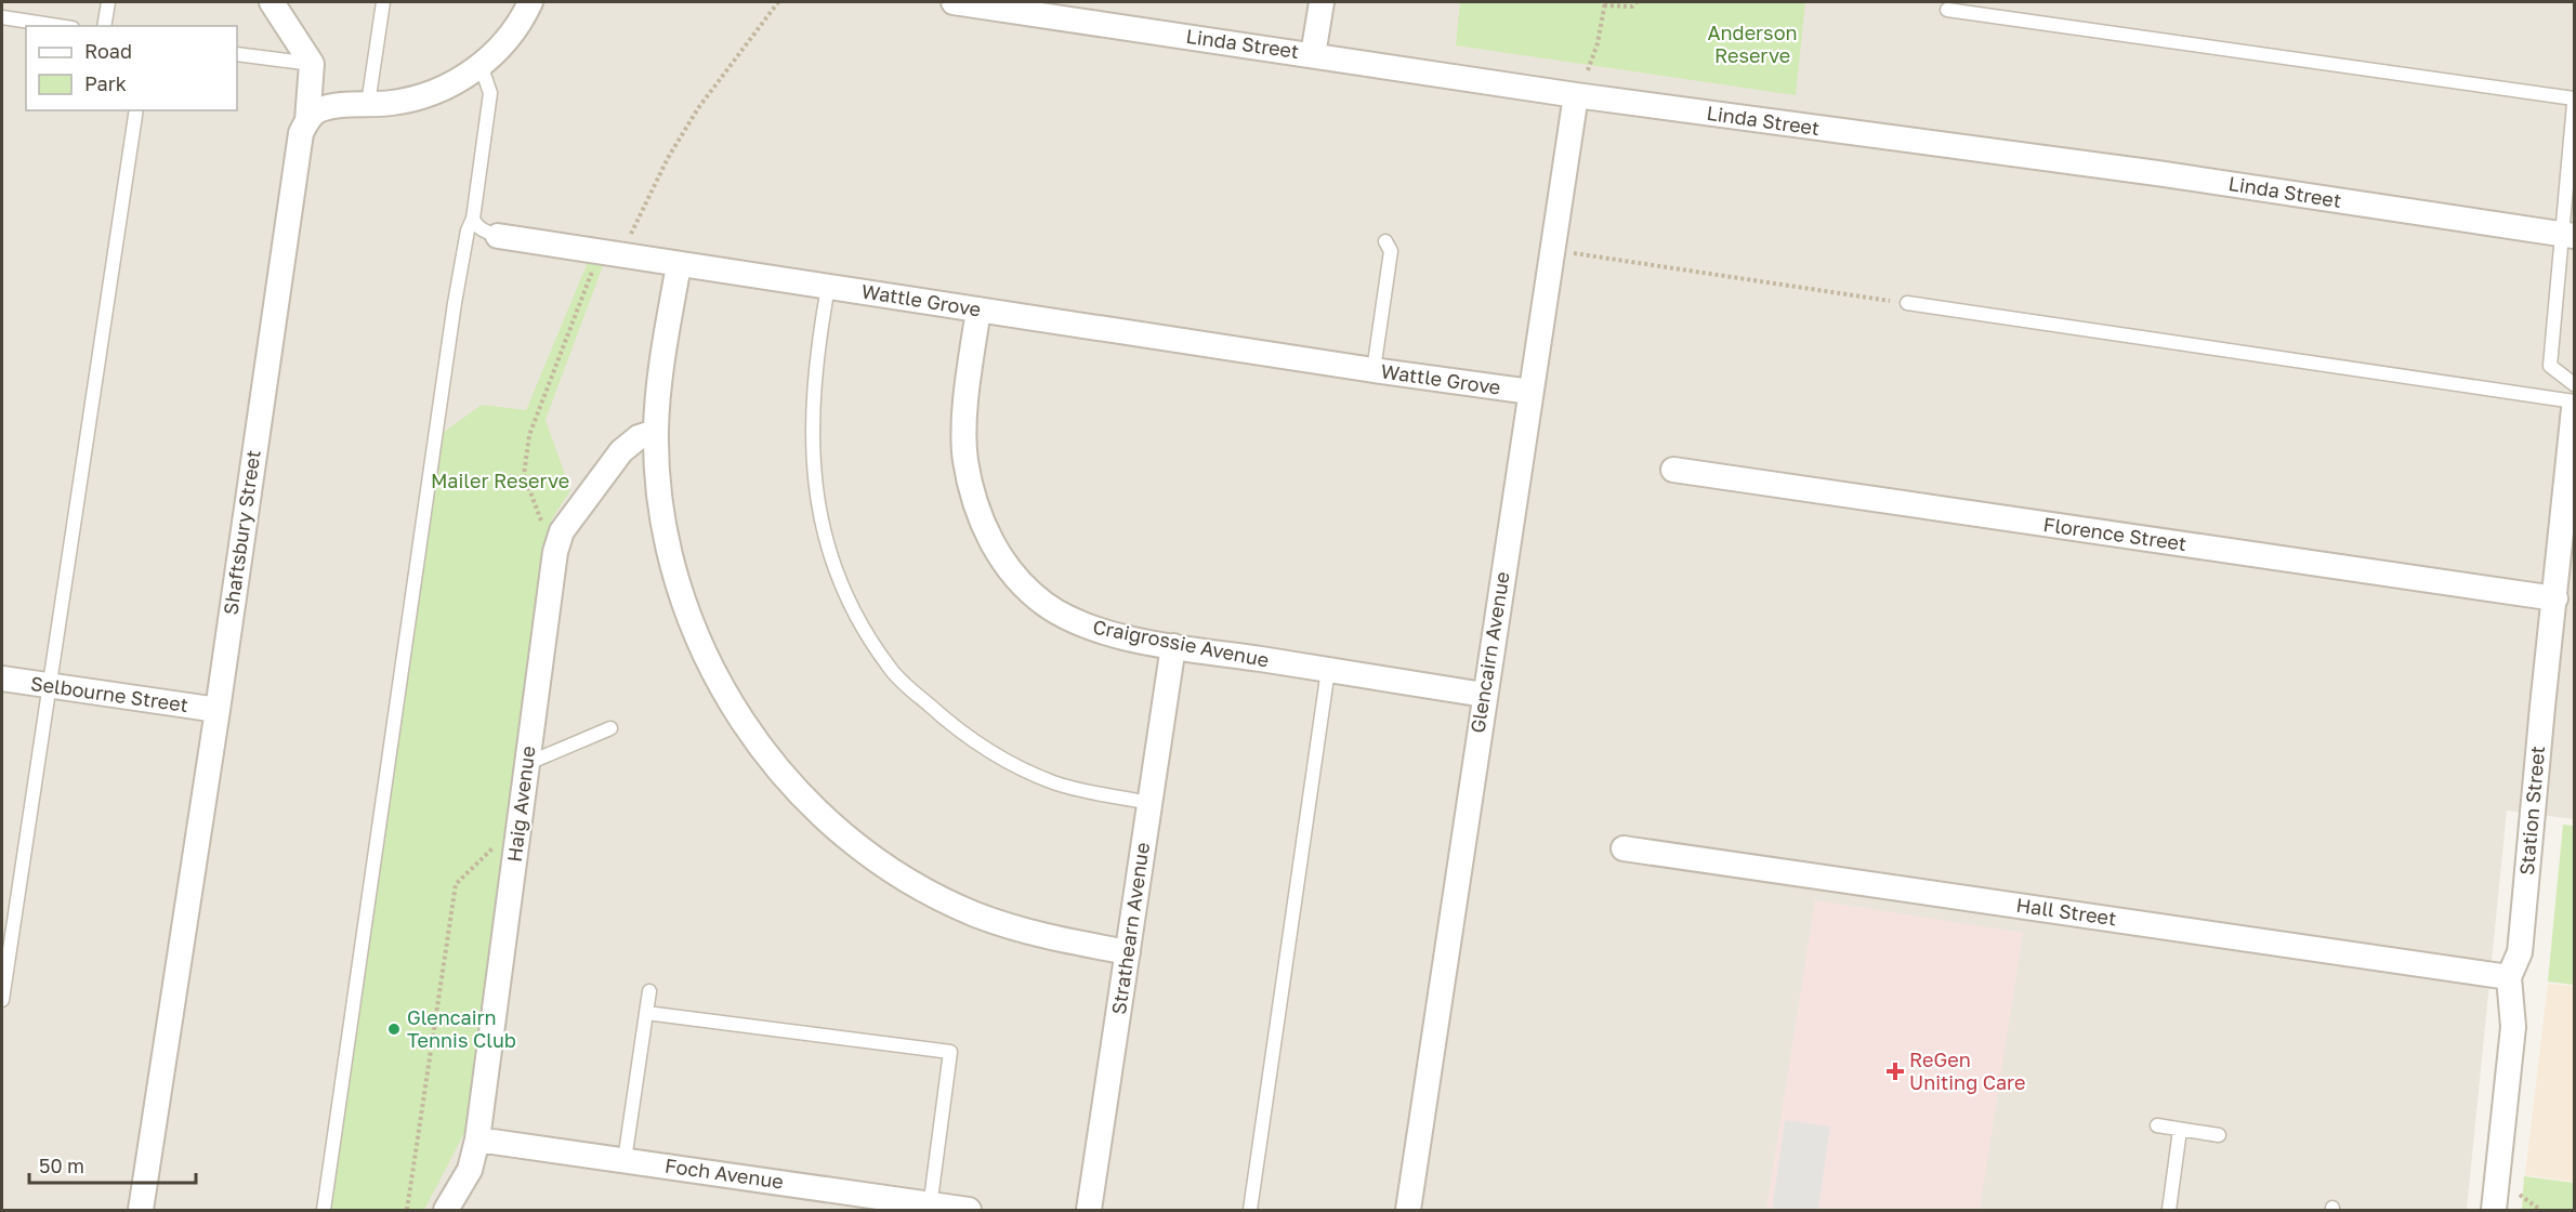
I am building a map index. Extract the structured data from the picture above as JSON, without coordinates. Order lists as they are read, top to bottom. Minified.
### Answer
{"streets":{"street":["Linda Street","Wattle Grove","Shaftsbury Street","Florence Street","Craigrossie Avenue","Glencairn Avenue","Selbourne Street","Haig Avenue","Station Street","Hall Street","Strathearn Avenue","Foch Avenue"]},"crossings":[["Linda Street","Glencairn Avenue"],["Wattle Grove","Craigrossie Avenue"],["Wattle Grove","Glencairn Avenue"],["Shaftsbury Street","Selbourne Street"],["Florence Street","Station Street"],["Craigrossie Avenue","Glencairn Avenue"],["Craigrossie Avenue","Strathearn Avenue"],["Haig Avenue","Foch Avenue"],["Station Street","Hall Street"]],"parks":["Anderson Reserve","Mailer Reserve"],"places":{"other":["Glencairn Tennis Club"],"health":["ReGen Uniting Care"]},"legend":["Road","Park"],"scale_bar":"50 m"}
